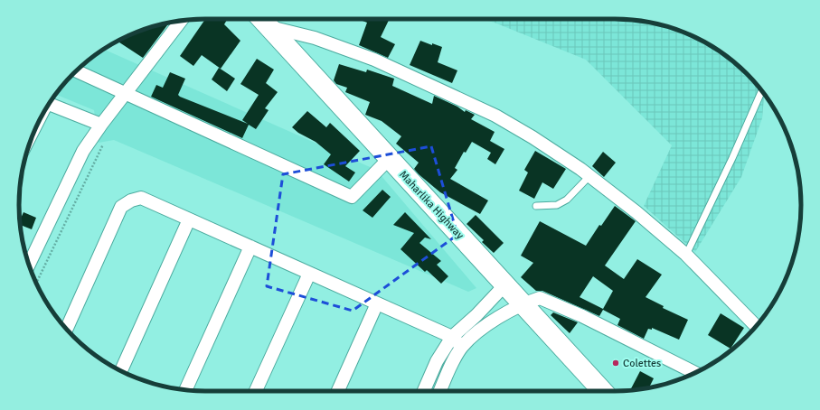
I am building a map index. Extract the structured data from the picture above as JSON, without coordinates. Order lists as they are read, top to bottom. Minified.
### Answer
{"streets":{"highway":["Maharlika Highway"]},"places":["Colettes"]}
